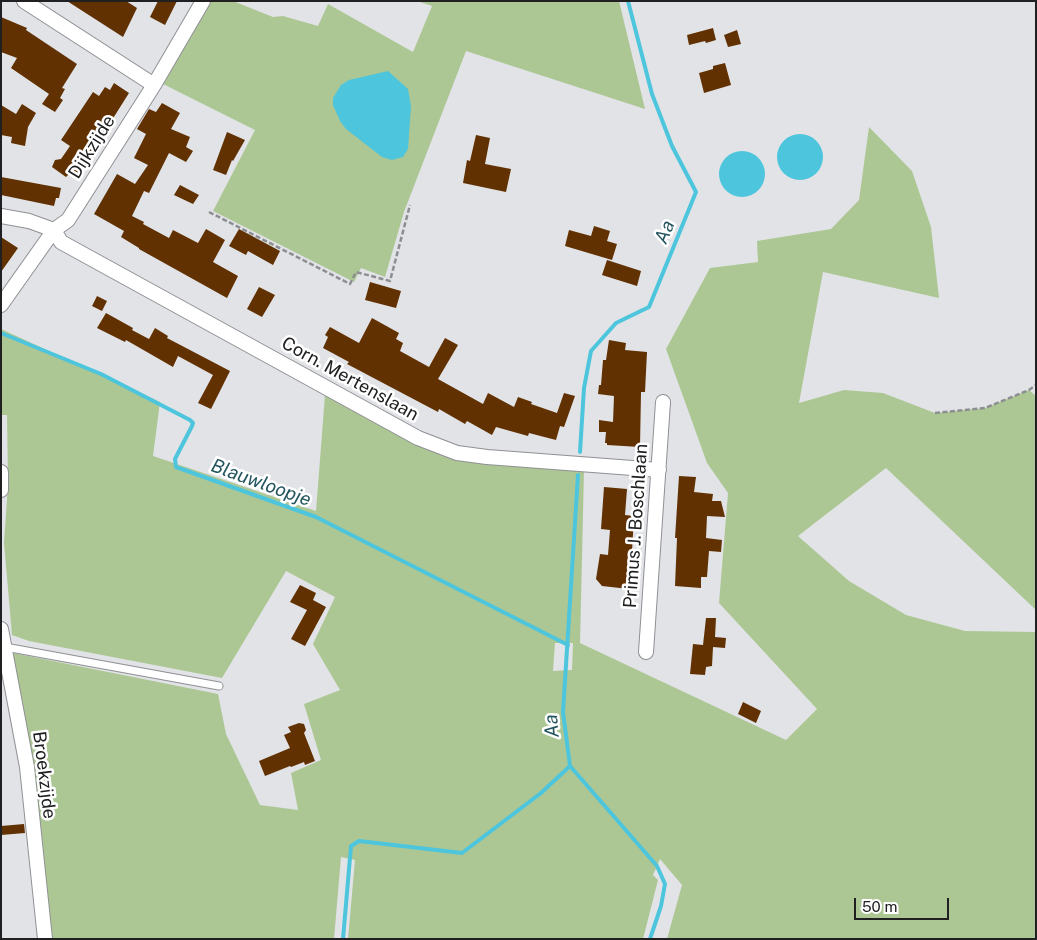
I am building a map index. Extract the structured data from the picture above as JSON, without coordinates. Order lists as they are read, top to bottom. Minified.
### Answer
{"streets":{"street":["Dijkzijde","Corn. Mertenslaan","Primus J. Boschlaan","Broekzijde"]},"crossings":[["Dijkzijde","Corn. Mertenslaan"],["Corn. Mertenslaan","Primus J. Boschlaan"]],"water":["Aa","Blauwloopje"],"scale_bar":"50 m"}
